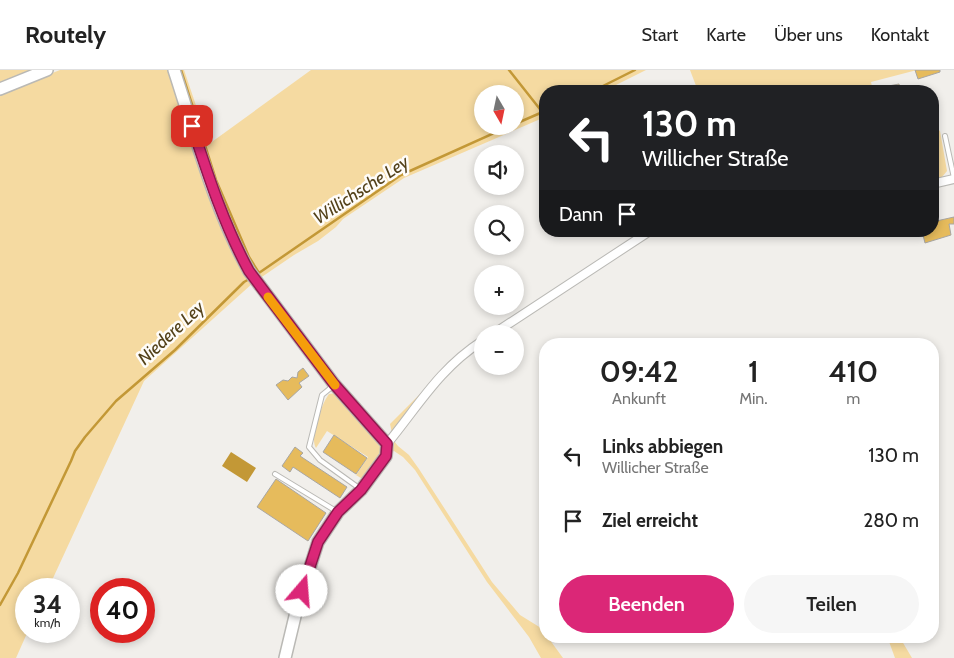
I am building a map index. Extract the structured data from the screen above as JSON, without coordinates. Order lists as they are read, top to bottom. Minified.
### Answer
{"water":["Willichsche Ley","Niedere Ley"],"north":"bottom","page":{"header":"Routely","nav":["Start","Karte","Über uns","Kontakt"],"map_buttons":["+","−"],"turn":["130 m","Willicher Straße"],"then":"Dann","eta":["09:42","Ankunft","1","Min.","410","m"],"list":[{"name":"Links abbiegen","note":"Willicher Straße","value":"130 m"},{"name":"Ziel erreicht","value":"280 m"}],"buttons":["Beenden","Teilen"],"speed":"34 km/h","limit":"40"}}
